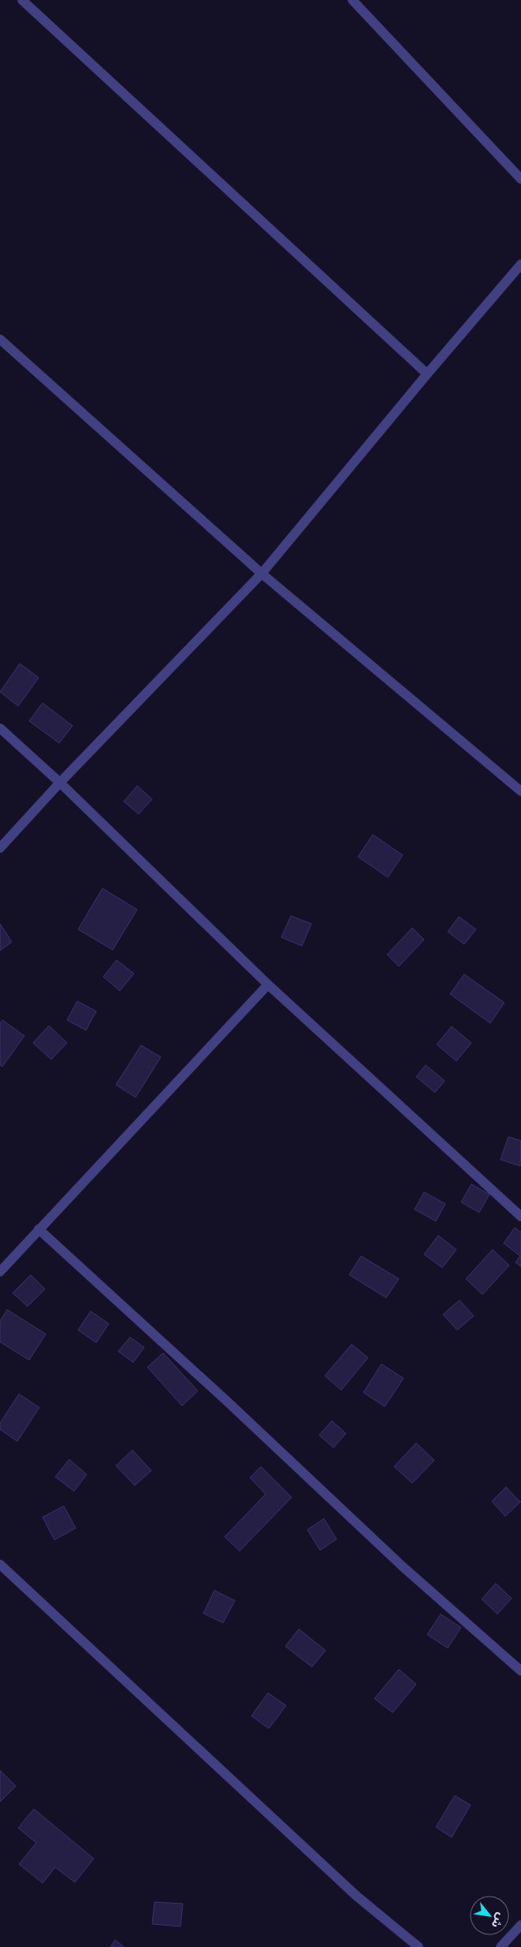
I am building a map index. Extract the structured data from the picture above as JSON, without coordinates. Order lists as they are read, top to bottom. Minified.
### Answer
{"north":"bottom right"}
